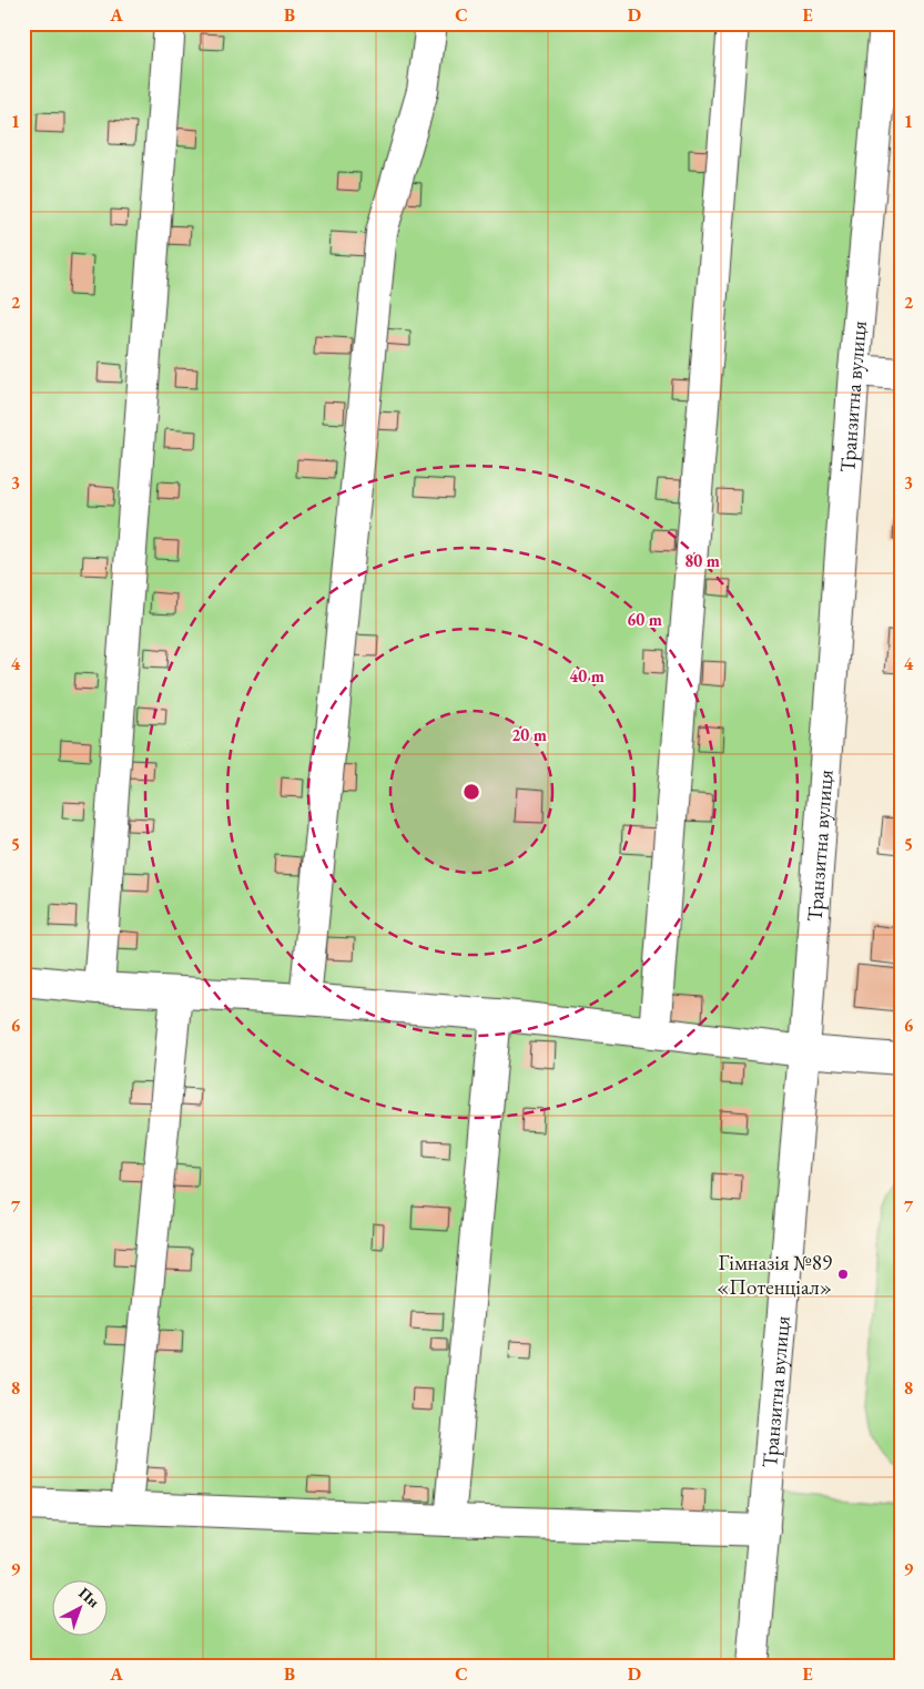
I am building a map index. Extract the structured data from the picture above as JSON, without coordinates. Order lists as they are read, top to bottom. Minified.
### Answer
{"streets":{"street":["Транзитна вулиця"]},"places":["Гімназія №89 «Потенціал»"],"north":"top right","grid":{"columns":["A","B","C","D","E"],"rows":["1","2","3","4","5","6","7","8","9"]},"rings":["80 m","60 m","40 m","20 m"]}
